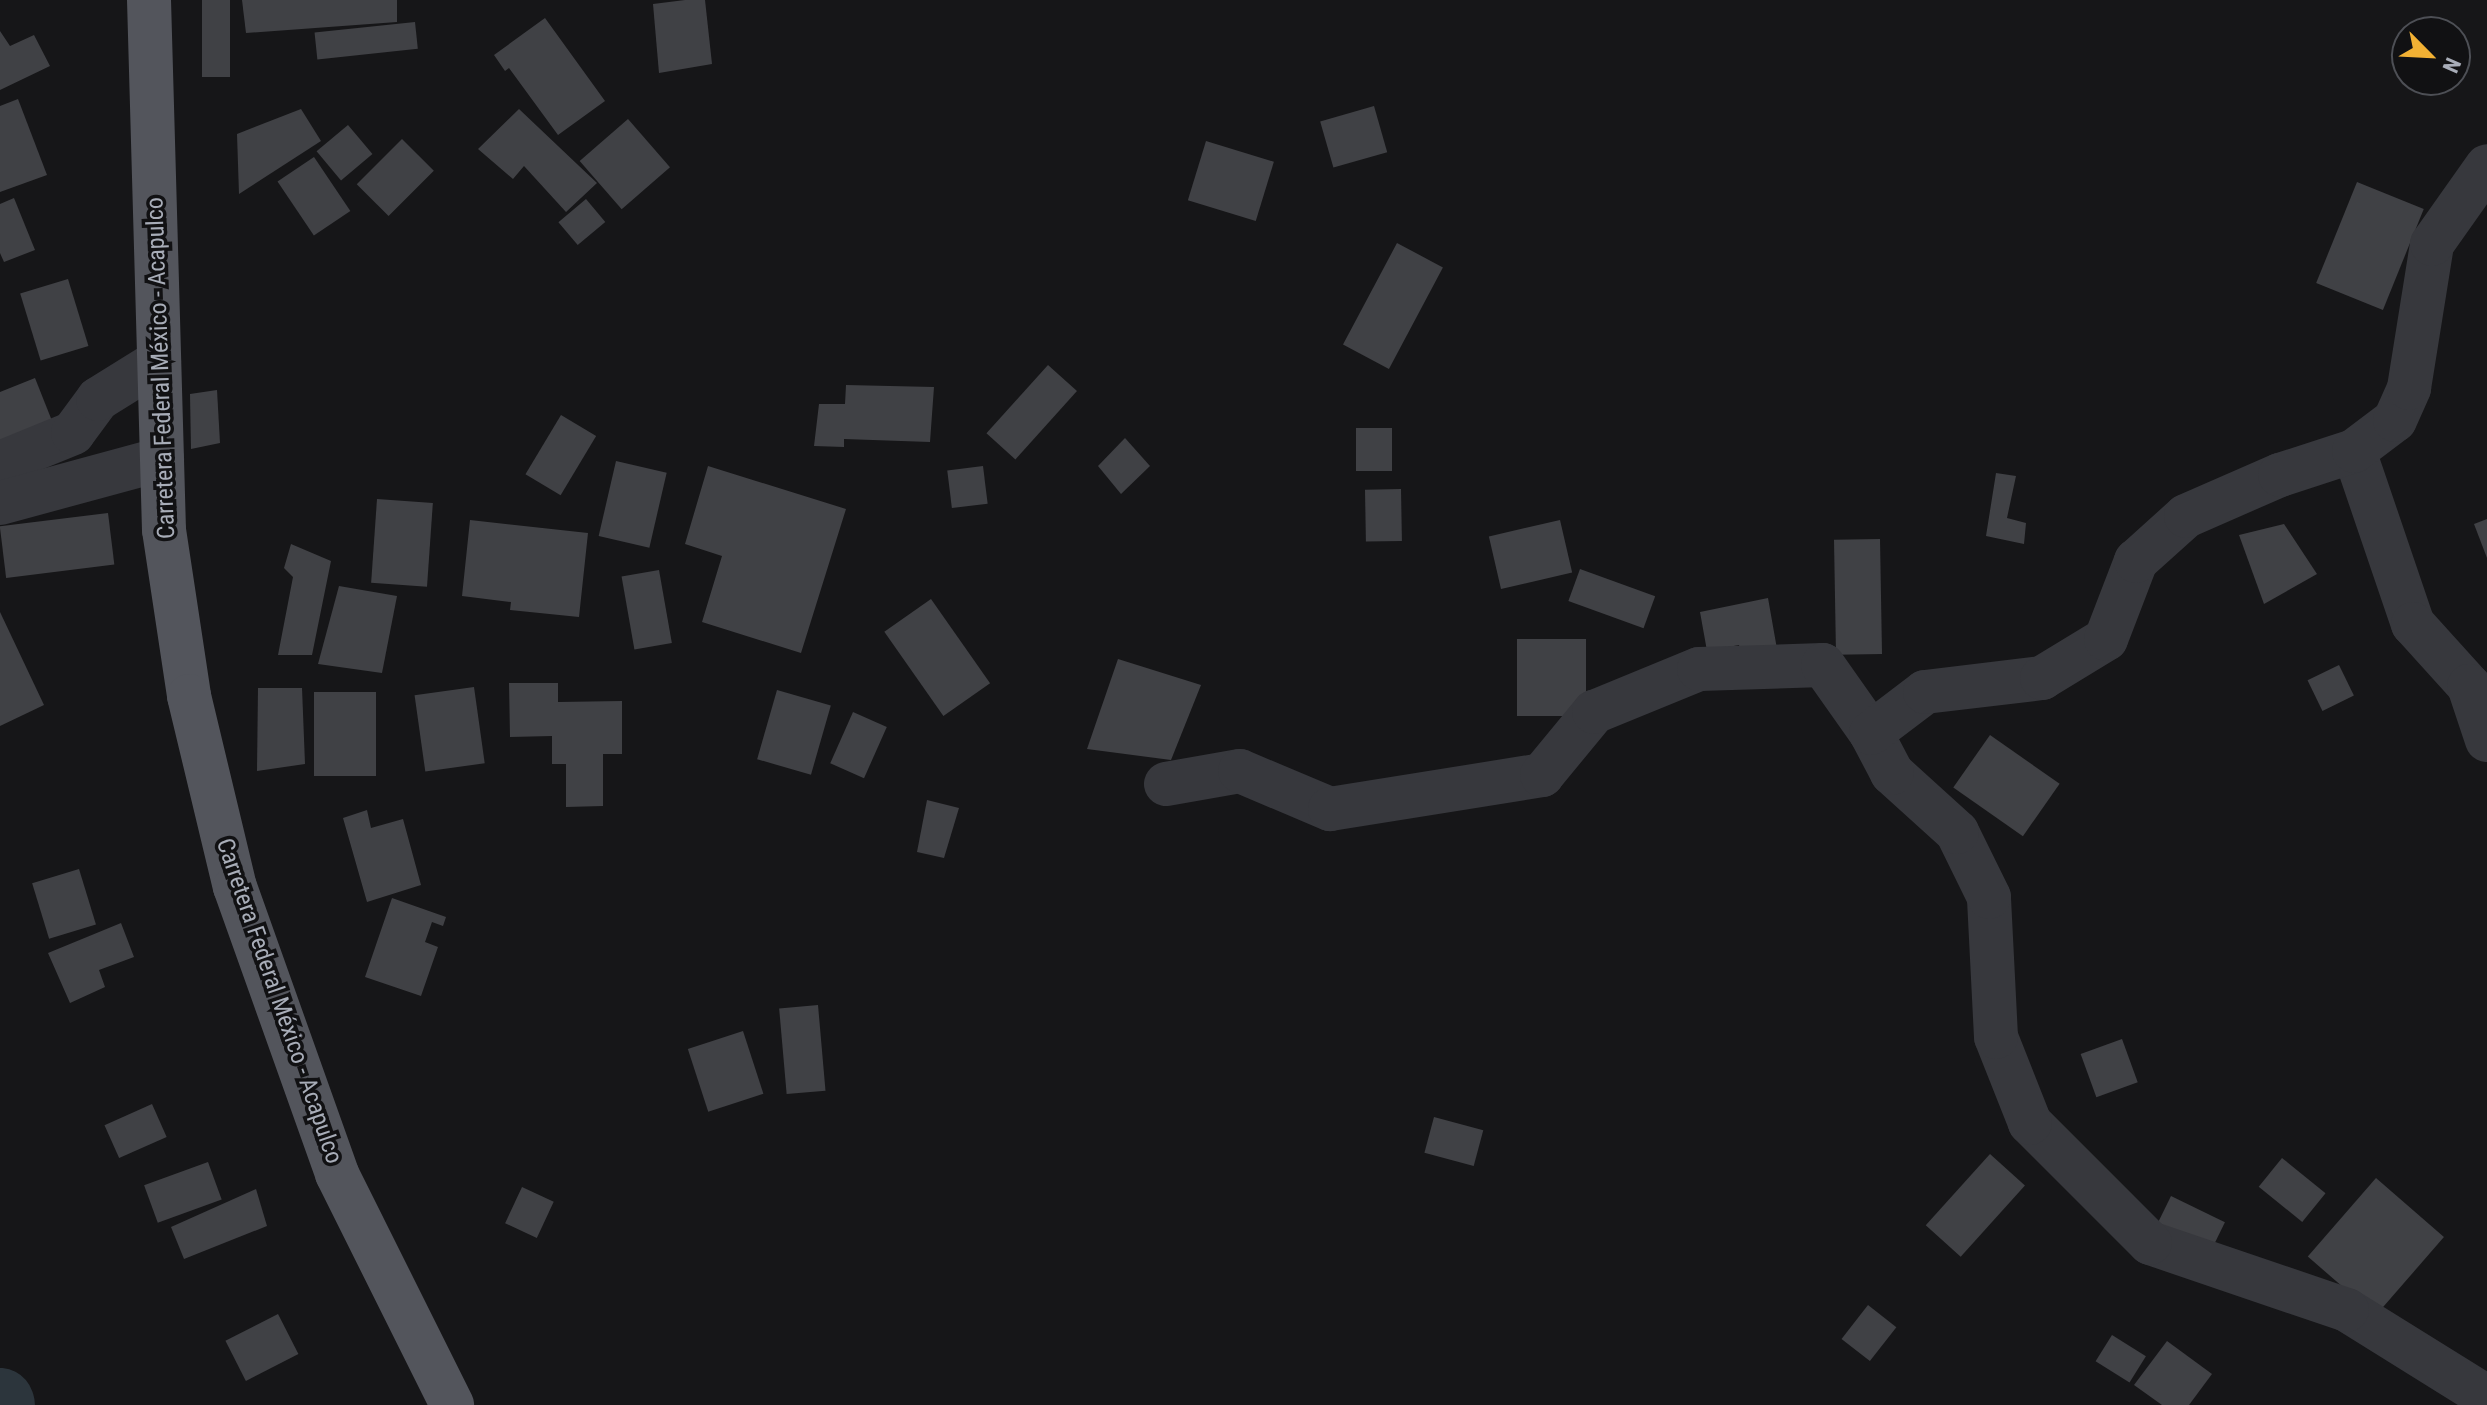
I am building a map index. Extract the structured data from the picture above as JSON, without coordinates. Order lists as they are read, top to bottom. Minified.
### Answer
{"streets":{"main road":["Carretera Federal México - Acapulco"]},"north":"bottom right"}
